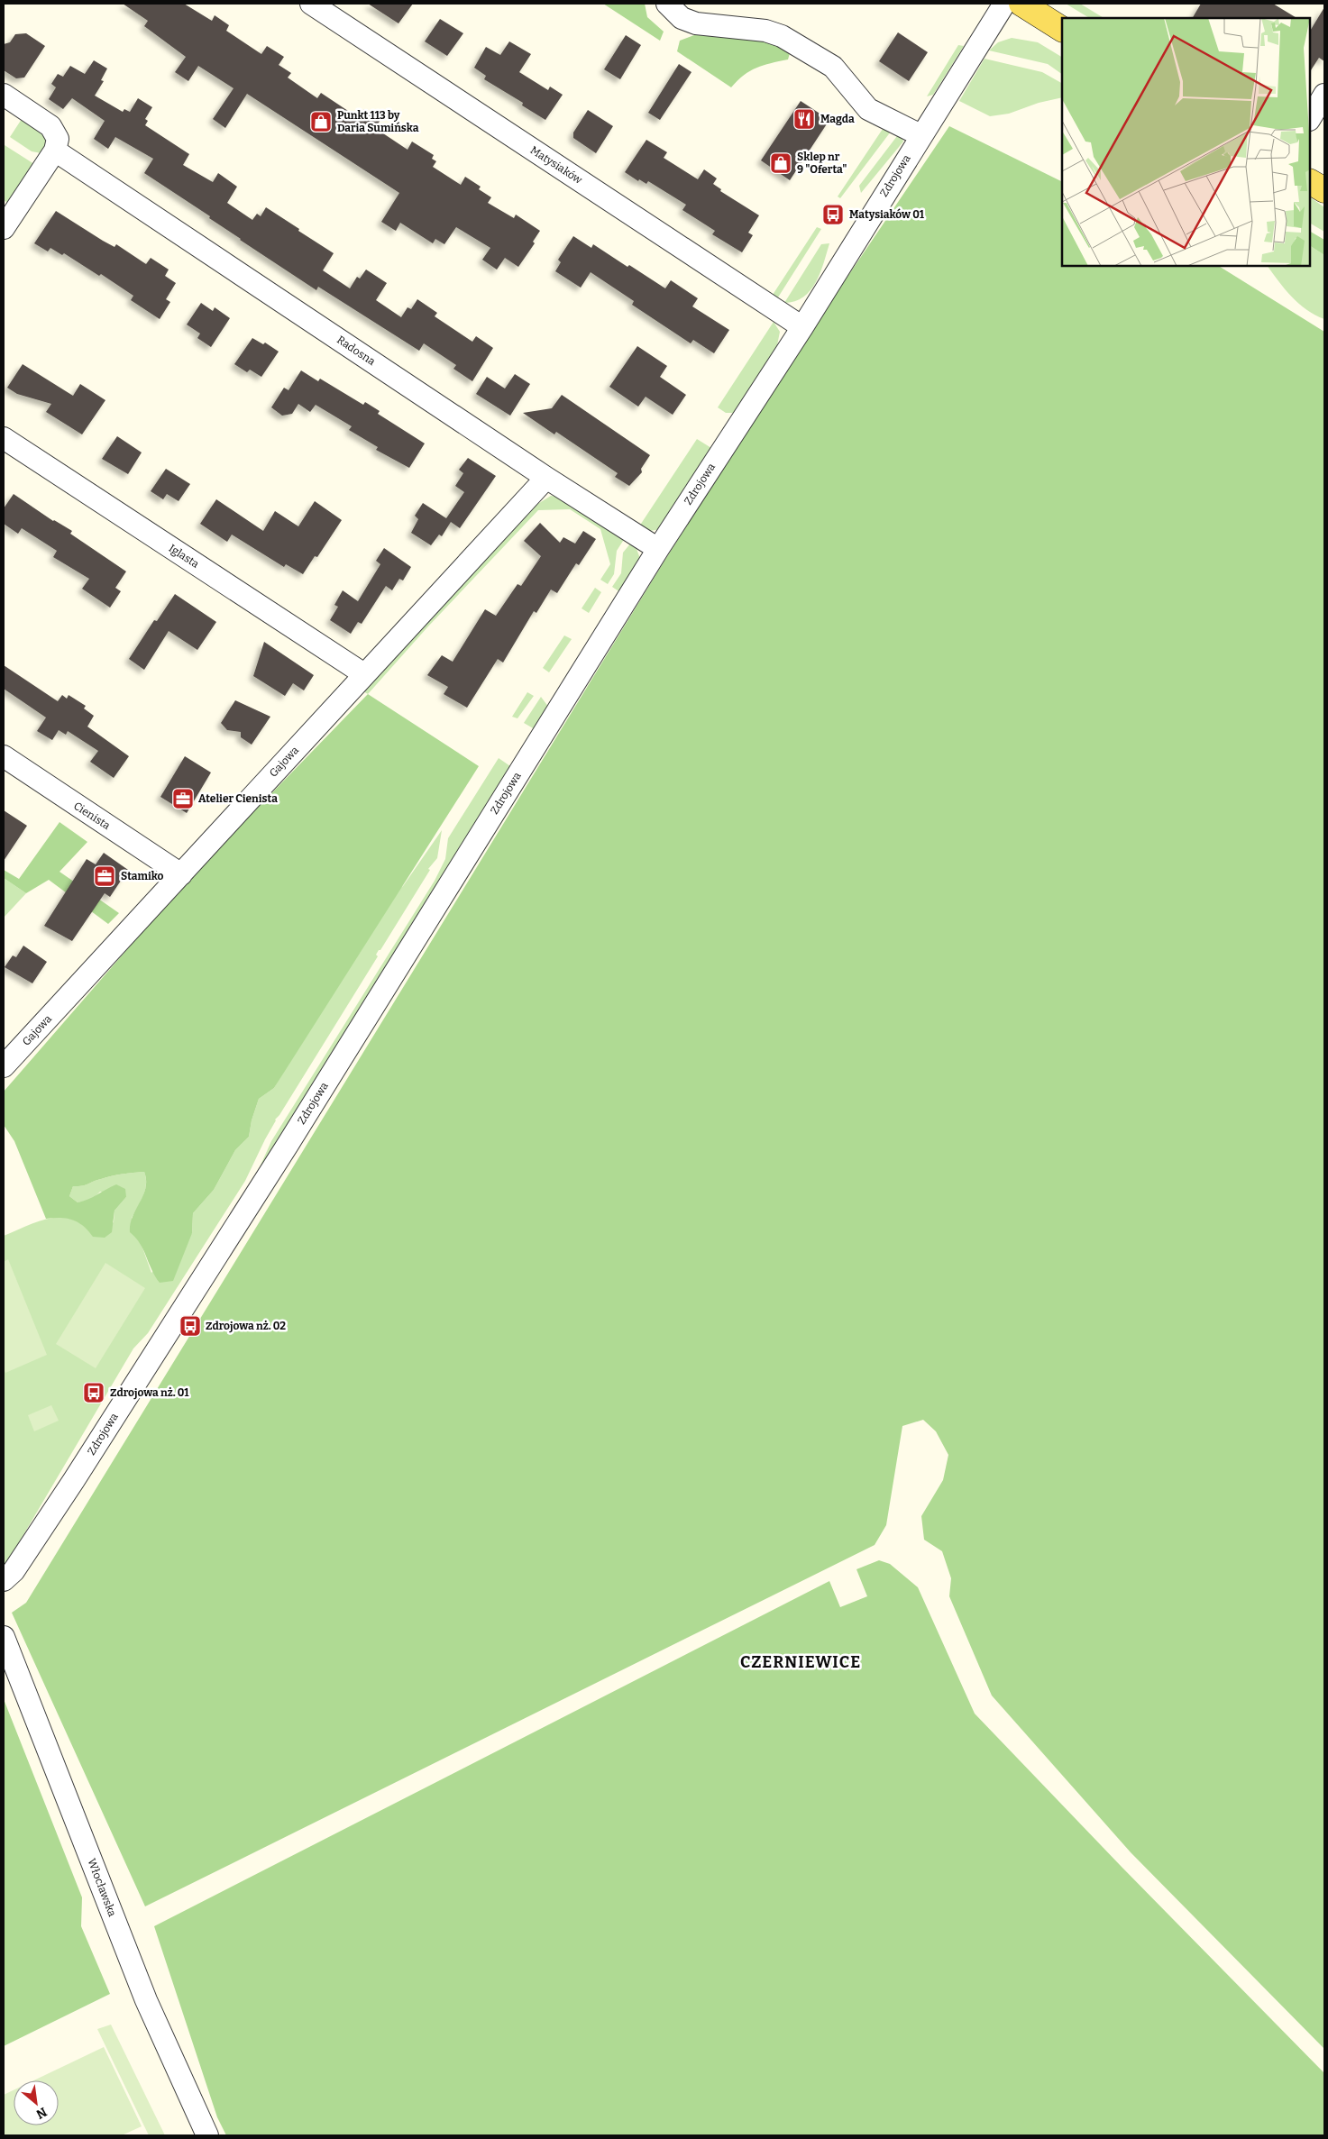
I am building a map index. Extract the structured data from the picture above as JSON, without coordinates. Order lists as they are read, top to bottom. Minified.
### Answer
{"streets":{"street":["Matysiaków","Zdrojowa","Radosna","Iglasta","Gajowa","Cienista","Włocławska"]},"crossings":[["Matysiaków","Zdrojowa"],["Zdrojowa","Radosna"],["Radosna","Gajowa"],["Iglasta","Gajowa"],["Gajowa","Cienista"]],"districts":["CZERNIEWICE"],"places":{"restaurant":["Magda"],"shop":["Punkt 113 by Daria Sumińska","Sklep nr 9 \"Oferta\""],"bus stop":["Matysiaków 01","Zdrojowa nż. 02","Zdrojowa nż. 01"],"office":["Atelier Cienista","Stamiko"]},"north":"bottom right"}
